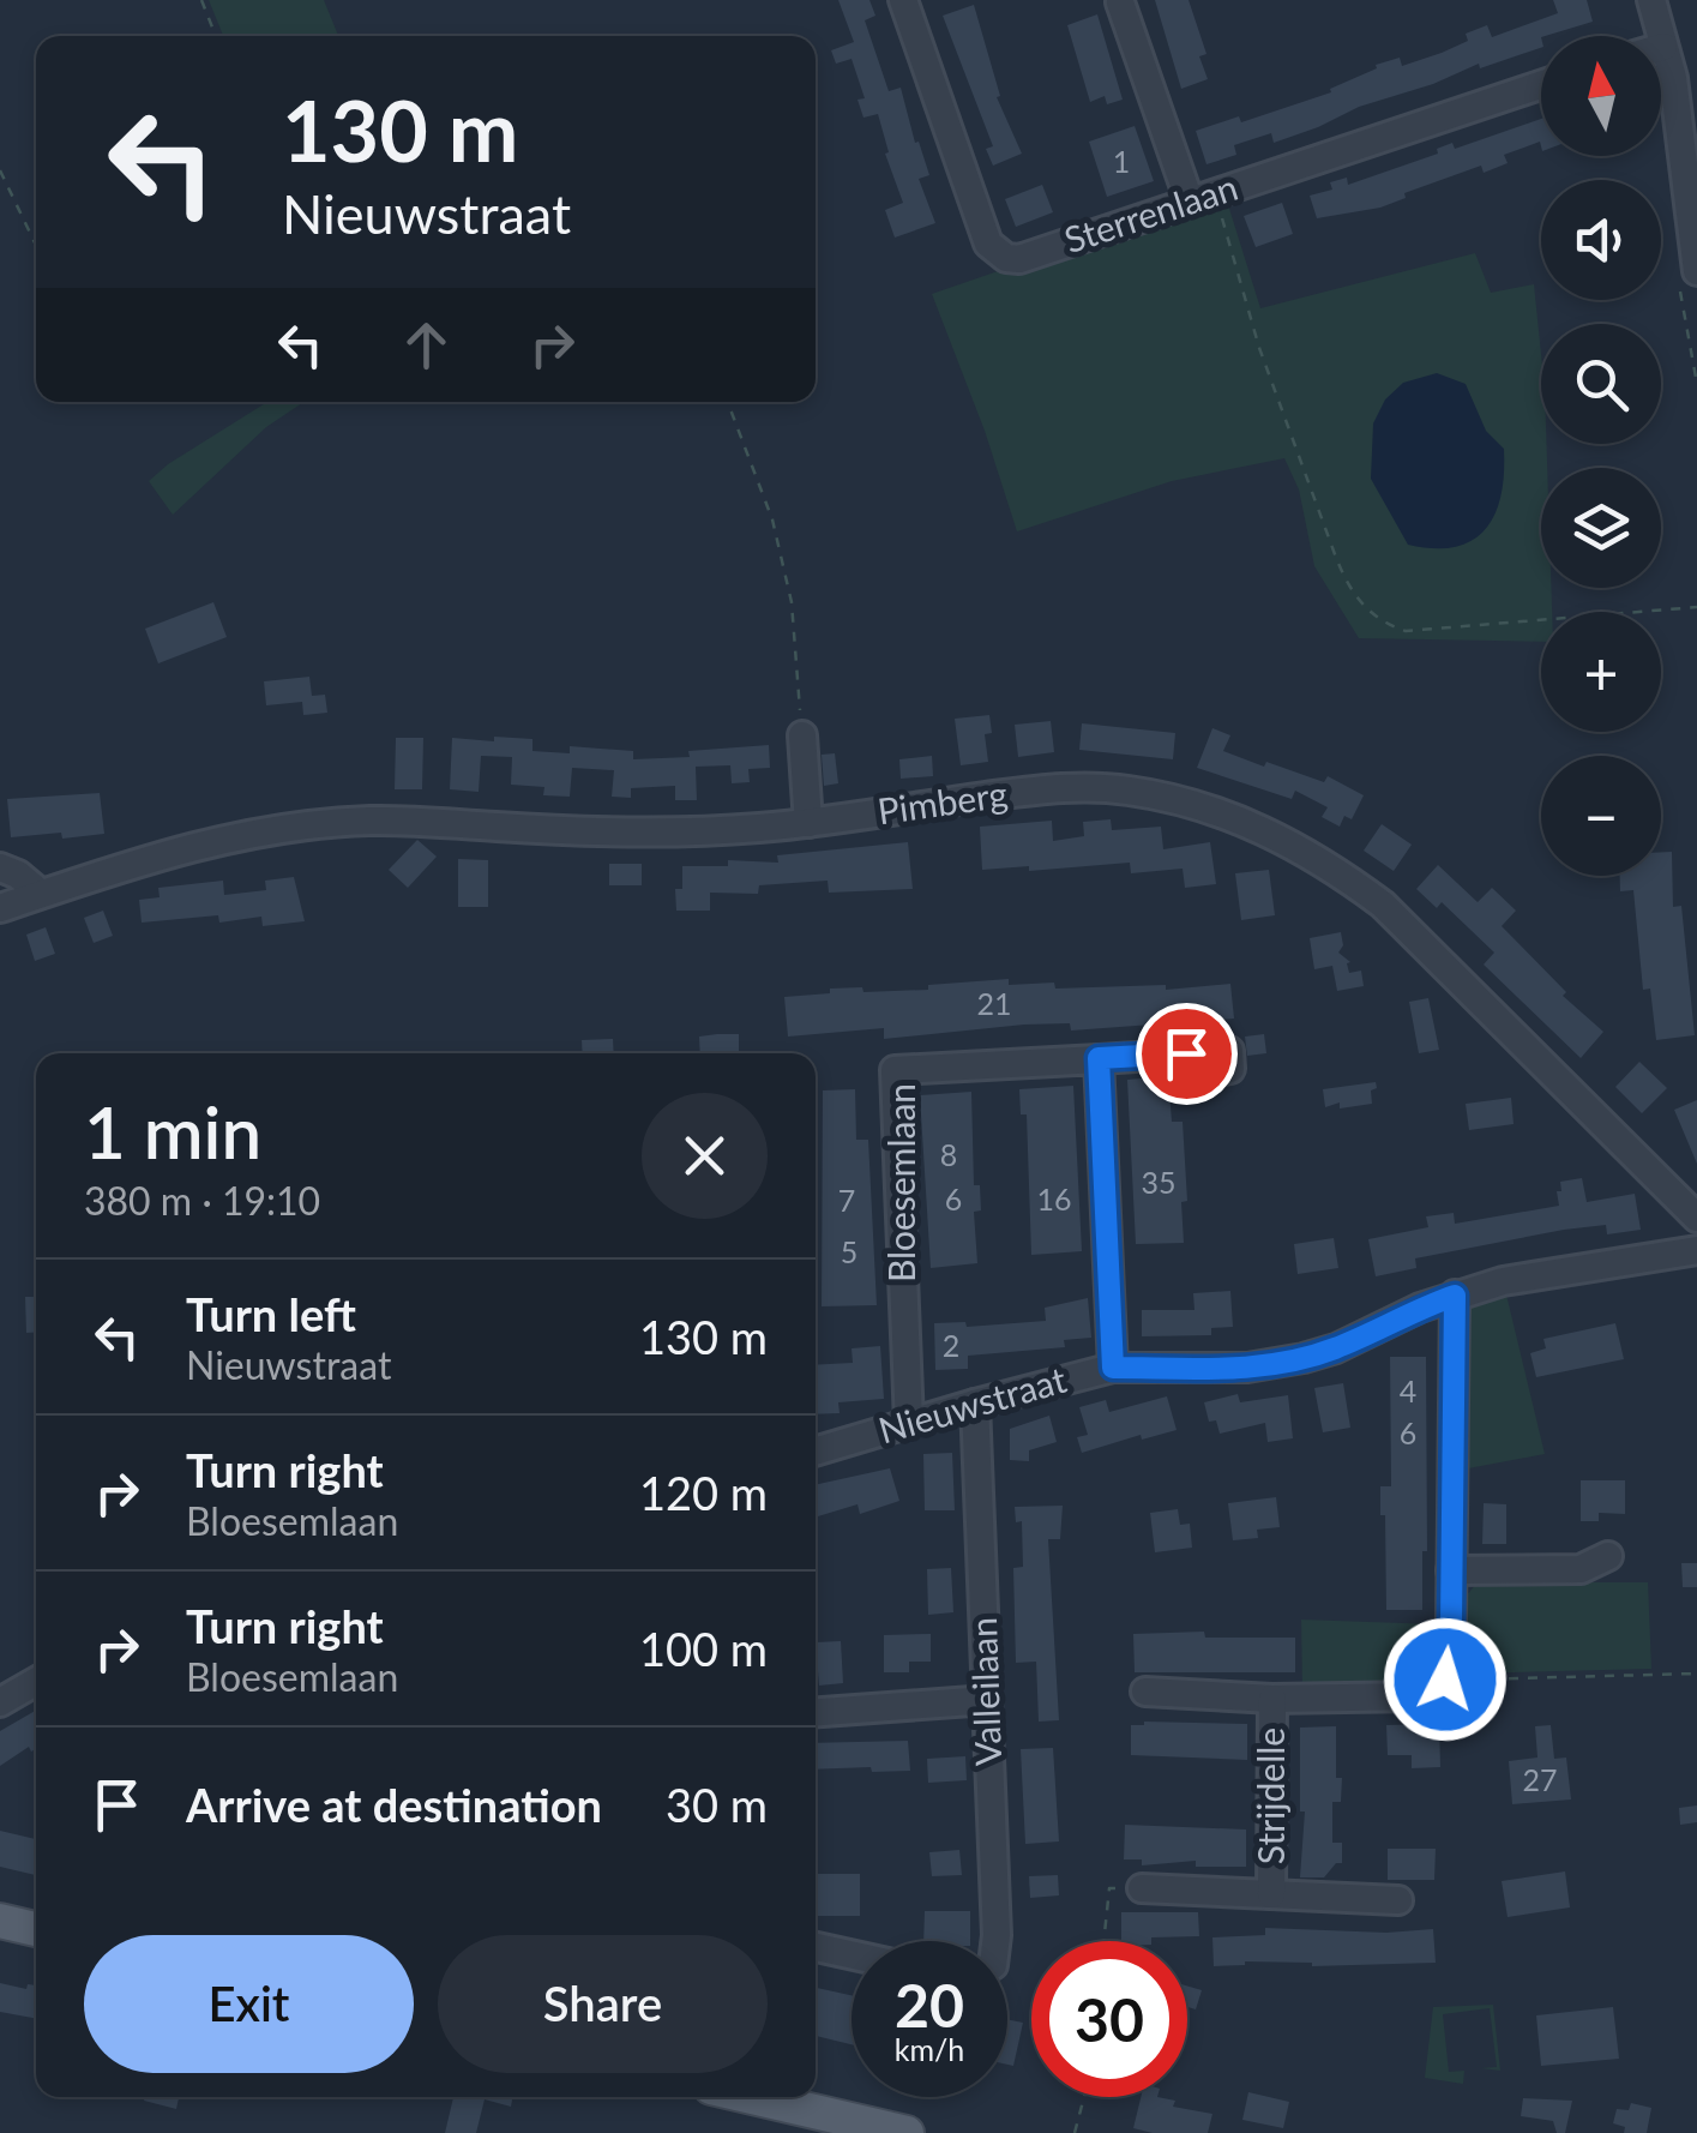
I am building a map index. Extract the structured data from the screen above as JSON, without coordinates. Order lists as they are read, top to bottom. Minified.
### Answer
{"streets":{"street":["Sterrenlaan","Pimberg","Bloesemlaan","Nieuwstraat","Valleilaan","Strijdelle"]},"crossings":[["Bloesemlaan","Nieuwstraat"],["Nieuwstraat","Valleilaan"]],"house_numbers":["1","21","8","35","6","16","7","5","2","4","6","27"],"north":"top","page":{"map_buttons":["+","−"],"turn":["130 m","Nieuwstraat"],"heading":["1 min","380 m · 19:10"],"list":[{"name":"Turn left","note":"Nieuwstraat","value":"130 m"},{"name":"Turn right","note":"Bloesemlaan","value":"120 m"},{"name":"Turn right","note":"Bloesemlaan","value":"100 m"},{"name":"Arrive at destination","value":"30 m"}],"buttons":["Exit","Share"],"speed":"20 km/h","limit":"30"}}
